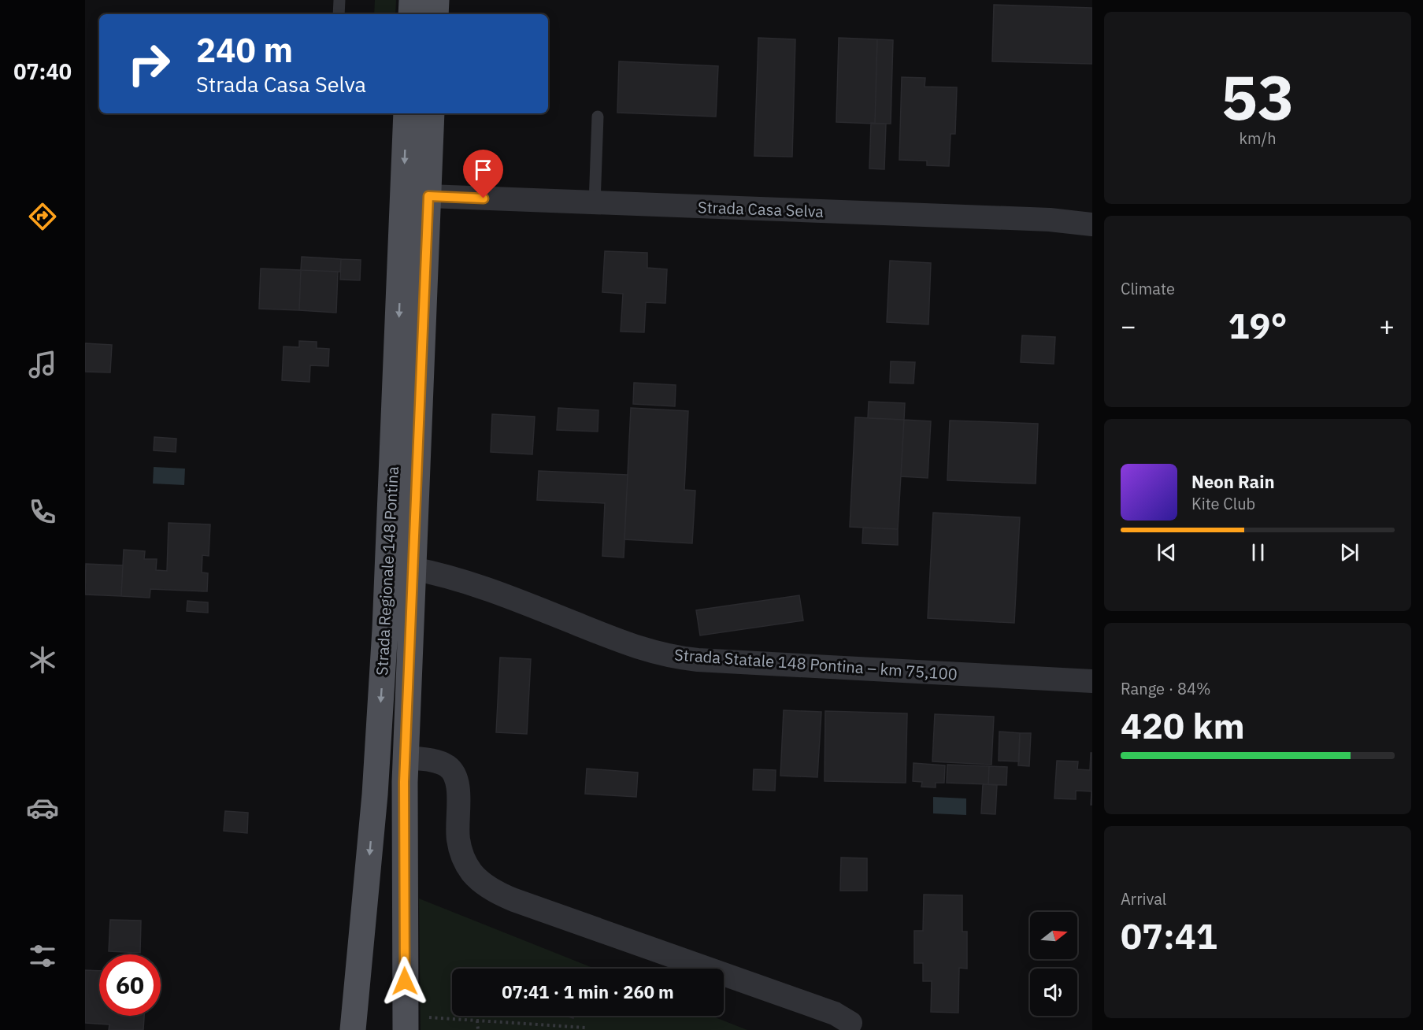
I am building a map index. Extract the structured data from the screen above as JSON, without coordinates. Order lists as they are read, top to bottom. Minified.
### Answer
{"streets":{"main road":["Strada Regionale 148 Pontina"],"street":["Strada Casa Selva","Strada Statale 148 Pontina – km 75,100"]},"crossings":[["Strada Casa Selva","Strada Regionale 148 Pontina"],["Strada Regionale 148 Pontina","Strada Statale 148 Pontina – km 75,100"]],"north":"right","page":{"tabs":"07:40","tile":[["53","km/h"],"Climate",["Range · 84%","420 km"],["Arrival","07:41"]],"turn":["240 m","Strada Casa Selva"],"heat":["−","19°","+"],"song":["Neon Rain","Kite Club"],"limit":"60","trip":"07:41 · 1 min · 260 m"}}
